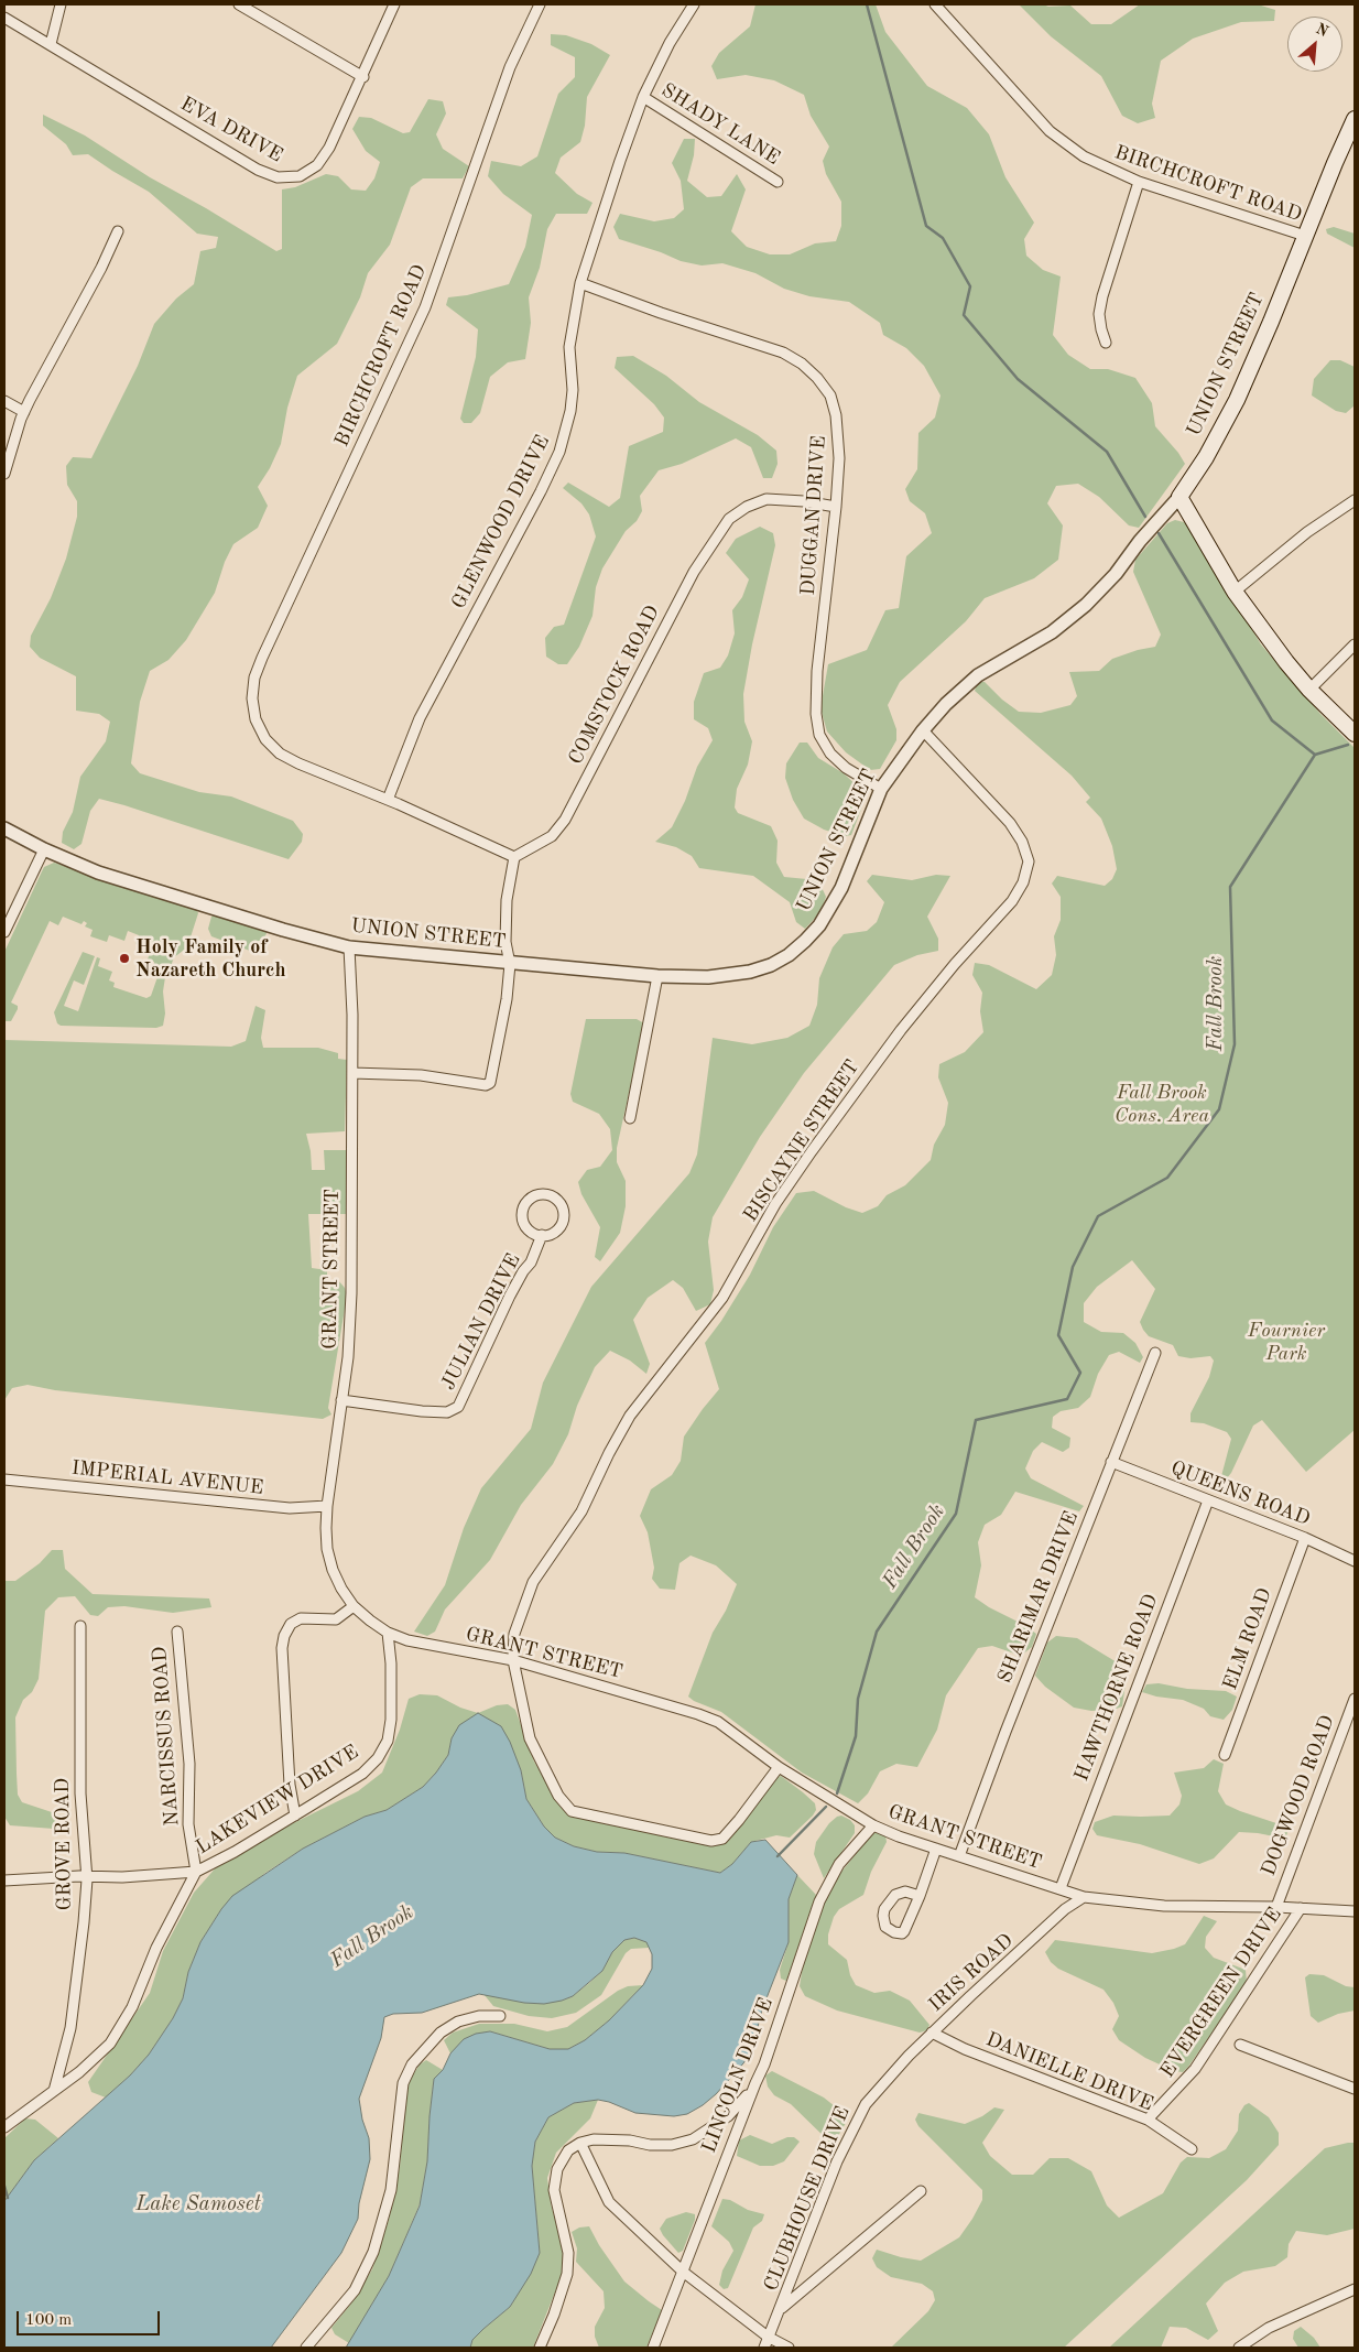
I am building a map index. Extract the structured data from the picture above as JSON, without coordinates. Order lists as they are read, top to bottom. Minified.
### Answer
{"streets":{"main road":["UNION STREET"],"street":["SHADY LANE","EVA DRIVE","BIRCHCROFT ROAD","DUGGAN DRIVE","GLENWOOD DRIVE","COMSTOCK ROAD","BISCAYNE STREET","GRANT STREET","JULIAN DRIVE","IMPERIAL AVENUE","QUEENS ROAD","SHARIMAR DRIVE","ELM ROAD","HAWTHORNE ROAD","NARCISSUS ROAD","DOGWOOD ROAD","LAKEVIEW DRIVE","GROVE ROAD","IRIS ROAD","EVERGREEN DRIVE","DANIELLE DRIVE","LINCOLN DRIVE","CLUBHOUSE DRIVE"]},"crossings":[["SHADY LANE","GLENWOOD DRIVE"],["BIRCHCROFT ROAD","UNION STREET"],["BIRCHCROFT ROAD","GLENWOOD DRIVE"],["UNION STREET","DUGGAN DRIVE"],["UNION STREET","BISCAYNE STREET"],["UNION STREET","GRANT STREET"],["DUGGAN DRIVE","GLENWOOD DRIVE"],["DUGGAN DRIVE","COMSTOCK ROAD"],["BISCAYNE STREET","GRANT STREET"],["GRANT STREET","JULIAN DRIVE"],["GRANT STREET","IMPERIAL AVENUE"],["GRANT STREET","SHARIMAR DRIVE"],["GRANT STREET","HAWTHORNE ROAD"],["GRANT STREET","DOGWOOD ROAD"],["GRANT STREET","LAKEVIEW DRIVE"],["GRANT STREET","IRIS ROAD"],["GRANT STREET","EVERGREEN DRIVE"],["GRANT STREET","LINCOLN DRIVE"],["QUEENS ROAD","SHARIMAR DRIVE"],["QUEENS ROAD","ELM ROAD"],["QUEENS ROAD","HAWTHORNE ROAD"],["NARCISSUS ROAD","LAKEVIEW DRIVE"],["LAKEVIEW DRIVE","GROVE ROAD"],["IRIS ROAD","DANIELLE DRIVE"],["IRIS ROAD","CLUBHOUSE DRIVE"],["EVERGREEN DRIVE","DANIELLE DRIVE"]],"water":["Fall Brook","Lake Samoset"],"parks":["Fall Brook Cons. Area","Fournier Park"],"places":["Holy Family of Nazareth Church"],"scale_bar":"100 m","north":"top right"}
